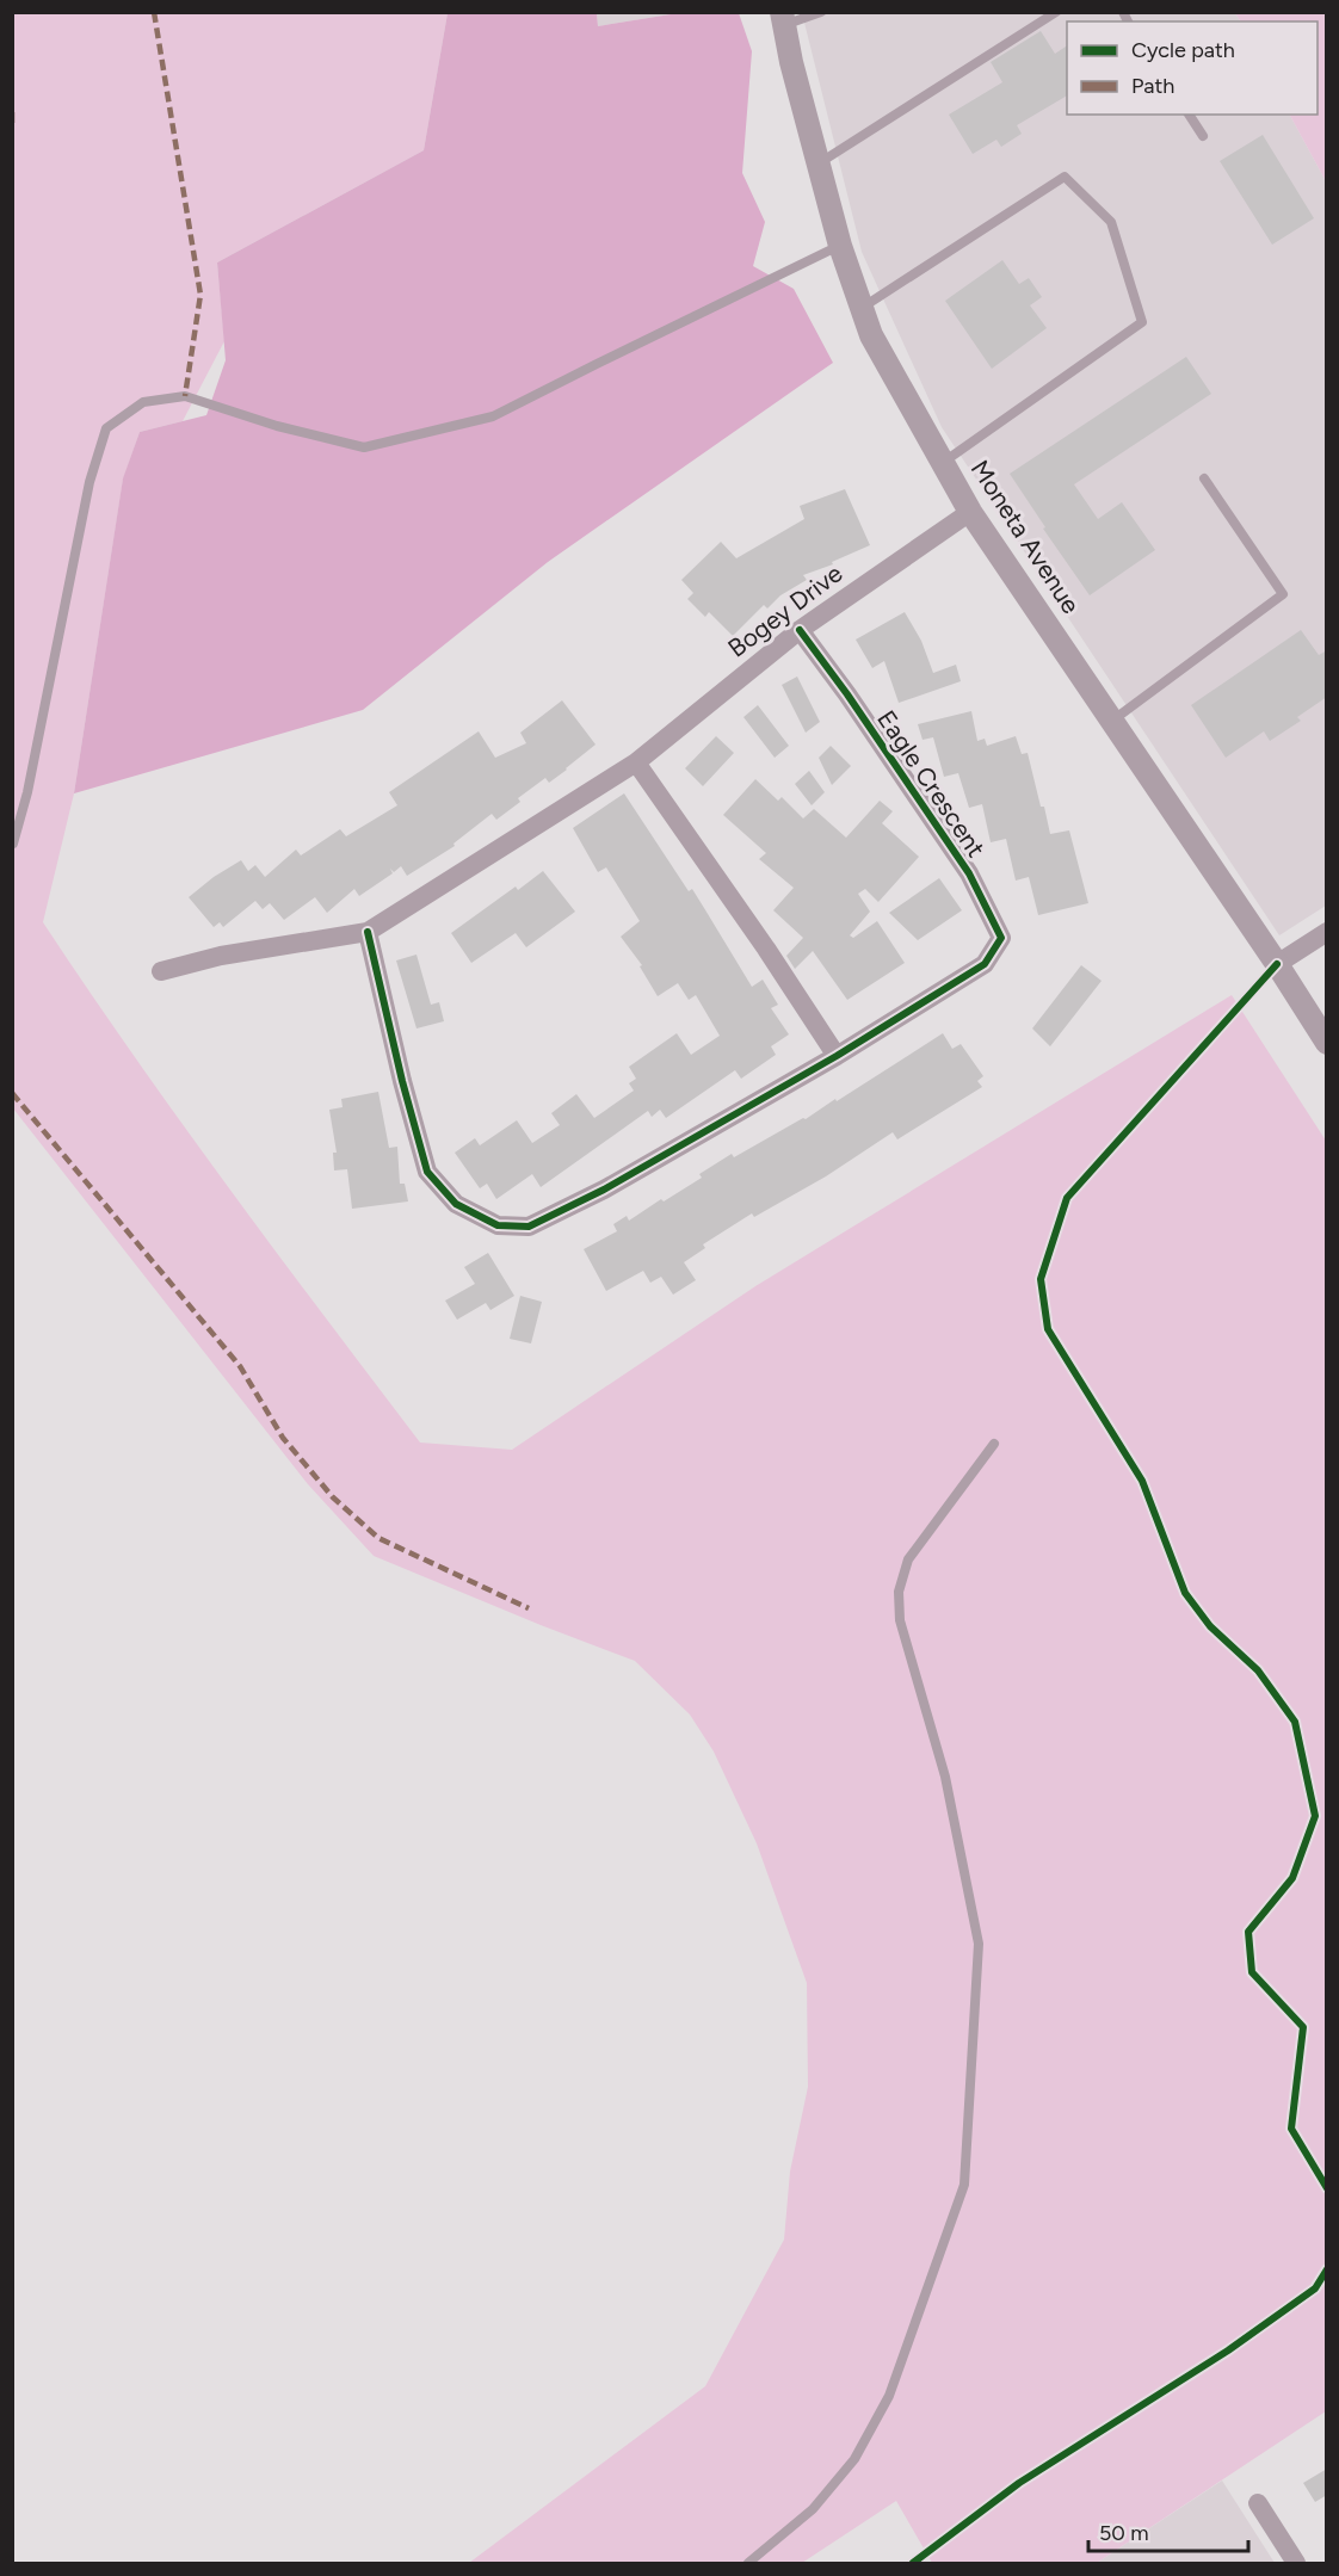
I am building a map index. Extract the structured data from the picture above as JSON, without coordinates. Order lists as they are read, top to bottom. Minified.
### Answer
{"streets":{"street":["Moneta Avenue","Bogey Drive","Eagle Crescent"]},"crossings":[["Moneta Avenue","Bogey Drive"],["Bogey Drive","Eagle Crescent"]],"legend":["Cycle path","Path"],"scale_bar":"50 m"}
